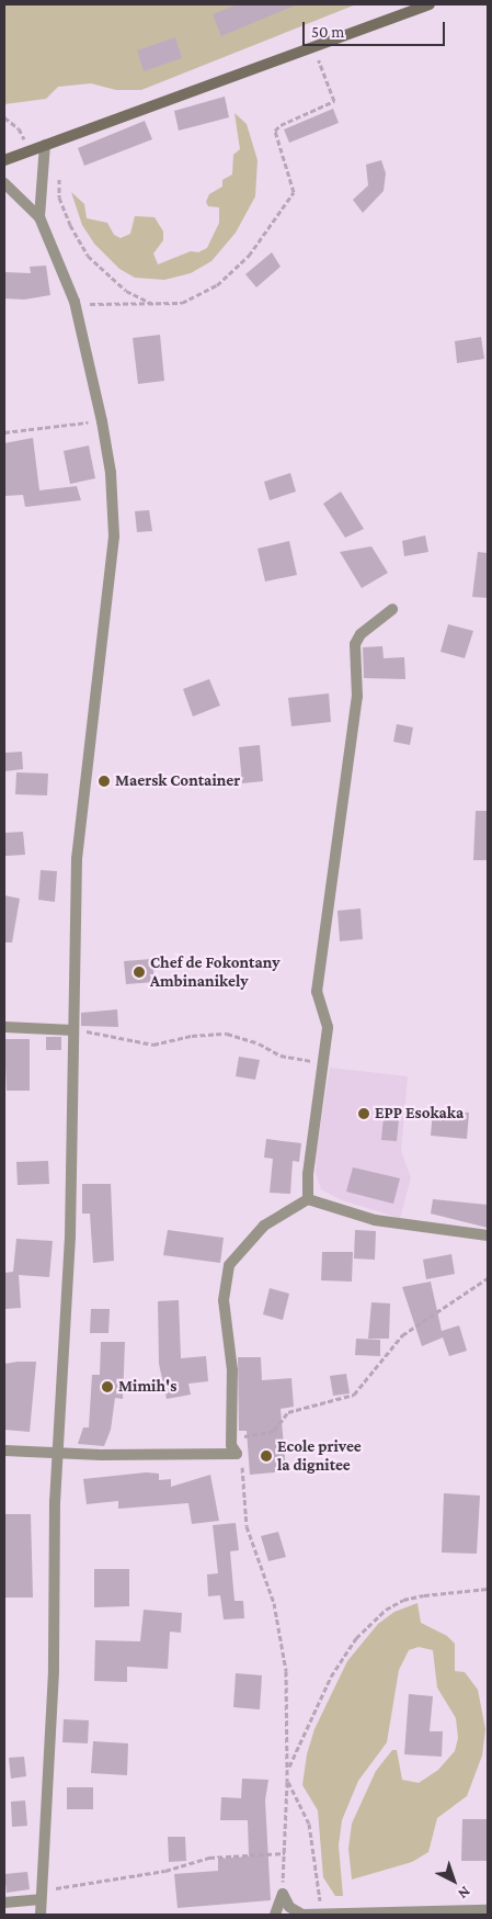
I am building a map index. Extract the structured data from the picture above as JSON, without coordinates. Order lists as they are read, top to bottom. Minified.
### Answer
{"places":["Maersk Container","Chef de Fokontany Ambinanikely","EPP Esokaka","Mimih's","Ecole privee la dignitee"],"scale_bar":"50 m","north":"bottom right"}
